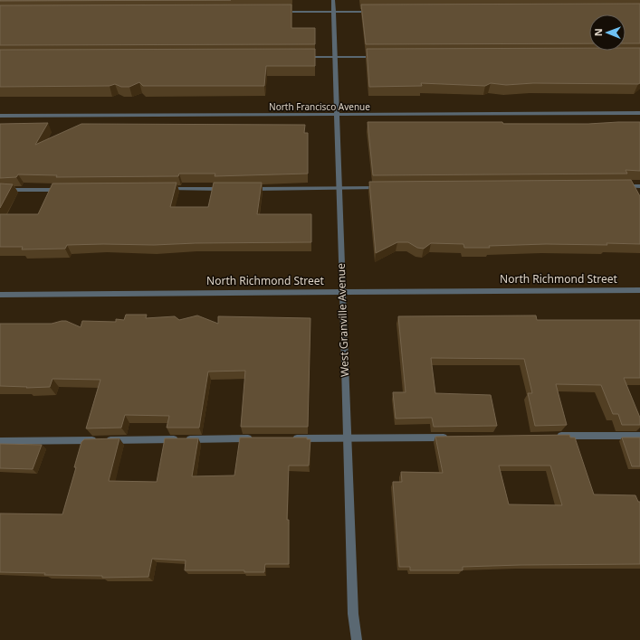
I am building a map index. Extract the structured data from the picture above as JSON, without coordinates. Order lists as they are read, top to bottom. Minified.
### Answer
{"streets":{"street":["North Francisco Avenue","North Richmond Street","West Granville Avenue"]},"crossings":[["North Francisco Avenue","West Granville Avenue"],["North Richmond Street","West Granville Avenue"]],"north":"left"}
